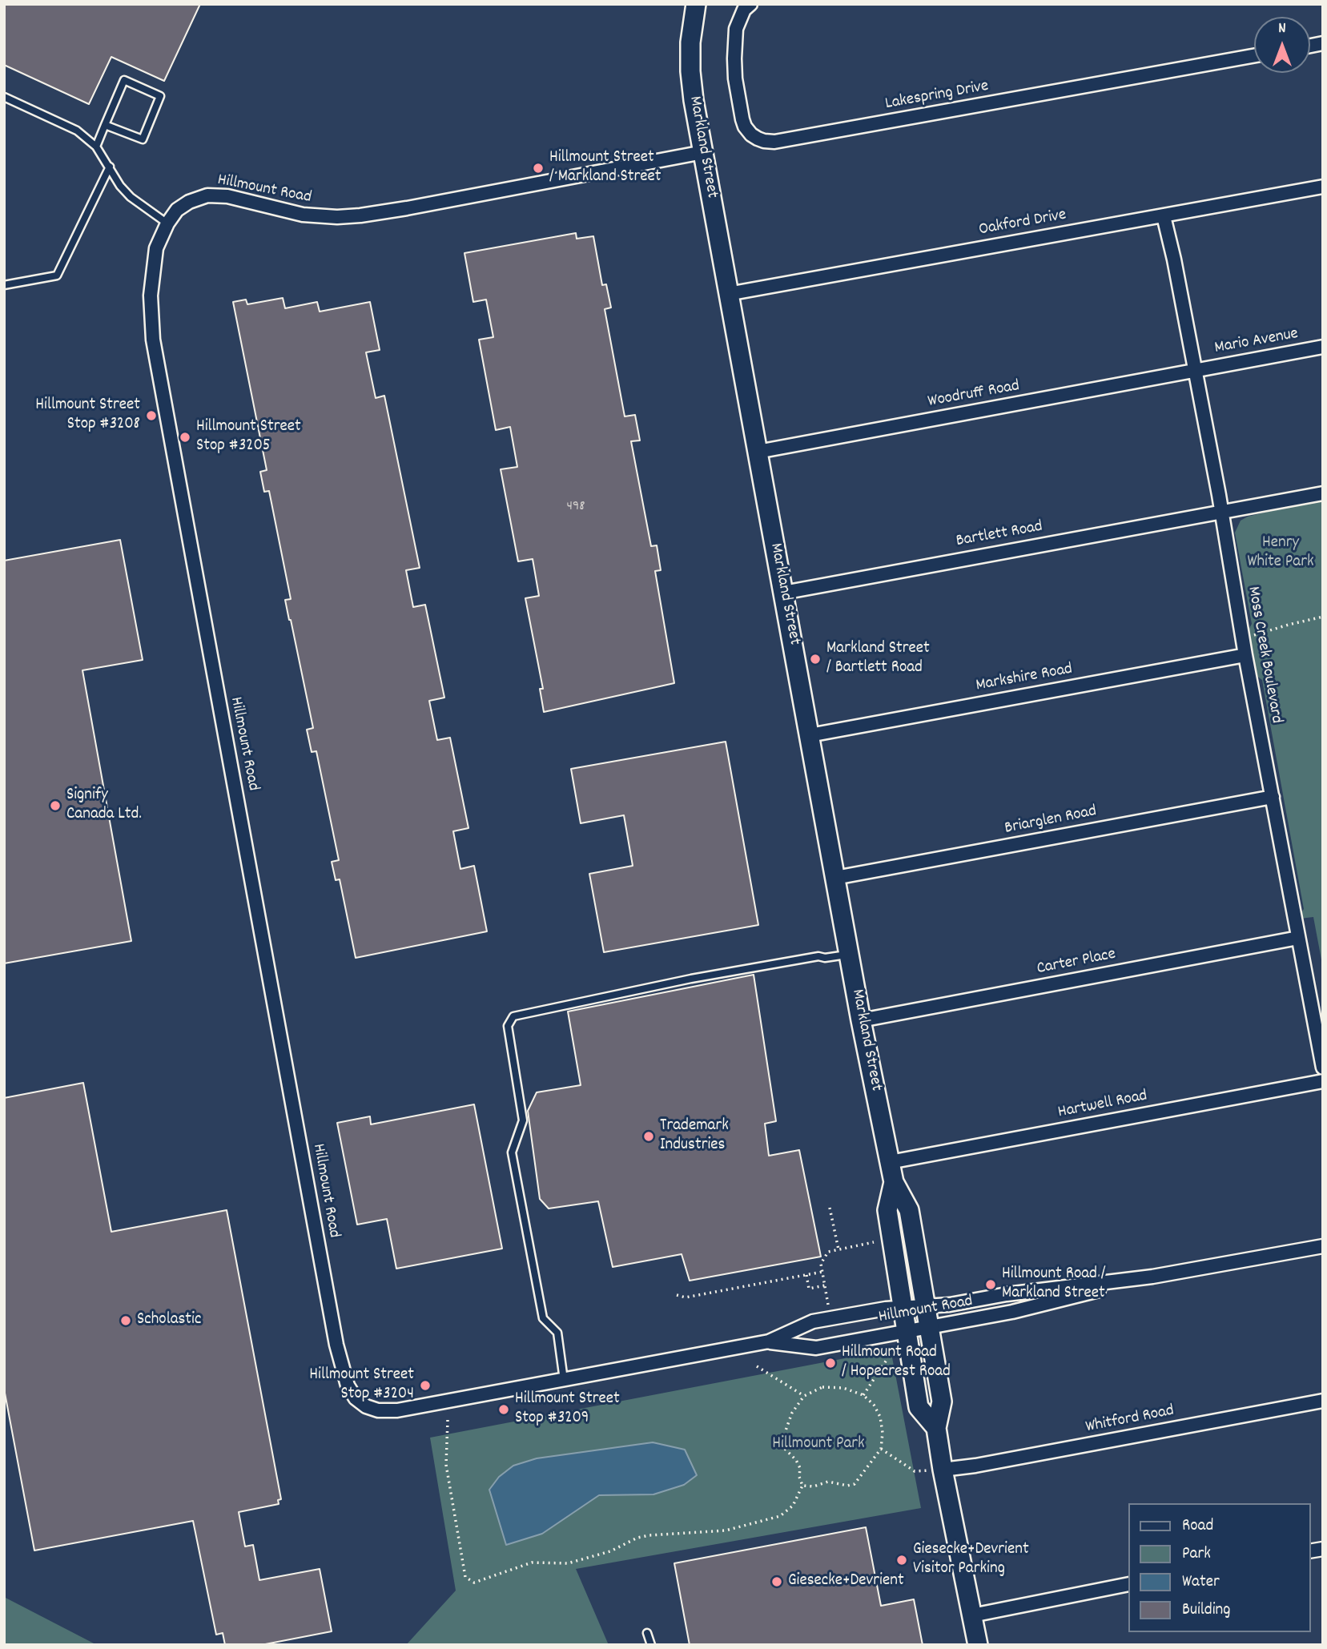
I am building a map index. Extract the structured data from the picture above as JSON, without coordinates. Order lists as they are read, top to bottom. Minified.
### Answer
{"streets":{"street":["Lakespring Drive","Markland Street","Hillmount Road","Oakford Drive","Mario Avenue","Woodruff Road","Bartlett Road","Moss Creek Boulevard","Markshire Road","Briarglen Road","Carter Place","Hartwell Road","Whitford Road"]},"crossings":[["Markland Street","Hillmount Road"],["Markland Street","Oakford Drive"],["Markland Street","Woodruff Road"],["Markland Street","Bartlett Road"],["Markland Street","Markshire Road"],["Markland Street","Briarglen Road"],["Markland Street","Carter Place"],["Markland Street","Hartwell Road"],["Markland Street","Whitford Road"],["Oakford Drive","Moss Creek Boulevard"],["Mario Avenue","Woodruff Road"],["Mario Avenue","Moss Creek Boulevard"],["Woodruff Road","Moss Creek Boulevard"],["Bartlett Road","Moss Creek Boulevard"],["Moss Creek Boulevard","Markshire Road"],["Moss Creek Boulevard","Briarglen Road"],["Moss Creek Boulevard","Carter Place"]],"parks":["Henry White Park","Hillmount Park"],"places":["Hillmount Street / Markland Street","Hillmount Street Stop #3208","Hillmount Street Stop #3205","Markland Street / Bartlett Road","Signify Canada Ltd.","Trademark Industries","Hillmount Road / Markland Street","Scholastic","Hillmount Road / Hopecrest Road","Hillmount Street Stop #3204","Hillmount Street Stop #3209","Giesecke+Devrient Visitor Parking","Giesecke+Devrient"],"house_numbers":["498"],"legend":["Road","Park","Water","Building"],"north":"top"}
